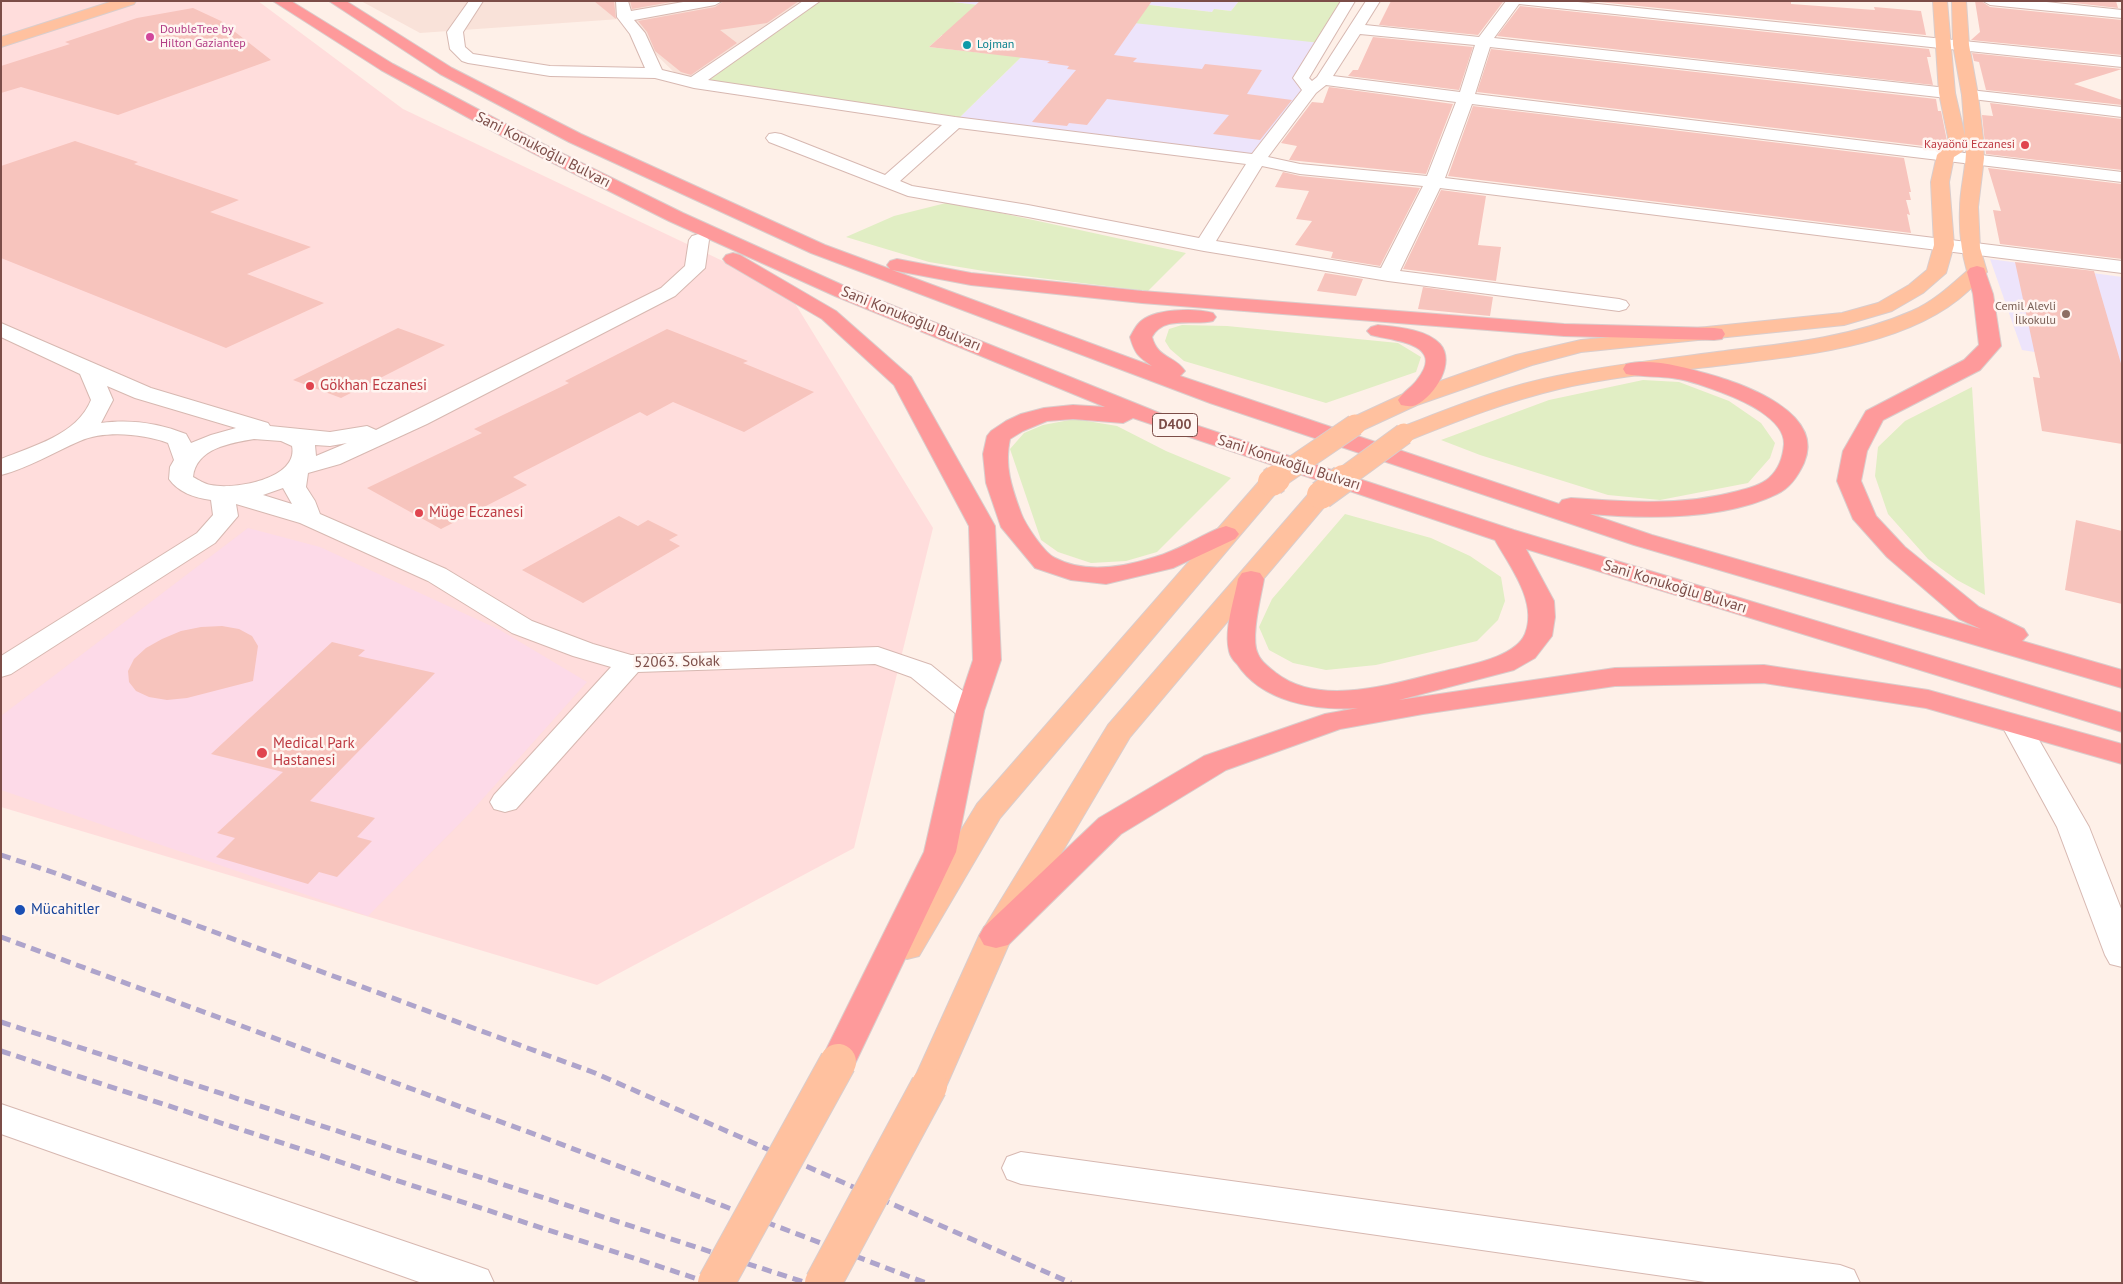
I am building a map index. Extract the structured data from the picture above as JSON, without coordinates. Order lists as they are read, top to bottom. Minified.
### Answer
{"streets":{"highway":["Sani Konukoğlu Bulvarı","D400"],"street":["52063. Sokak"]},"places":["DoubleTree by Hilton Gaziantep","Lojman","Kayaönü Eczanesi","Cemil Alevli İlkokulu","Gökhan Eczanesi","Müge Eczanesi","Medical Park Hastanesi","Mücahitler"]}
